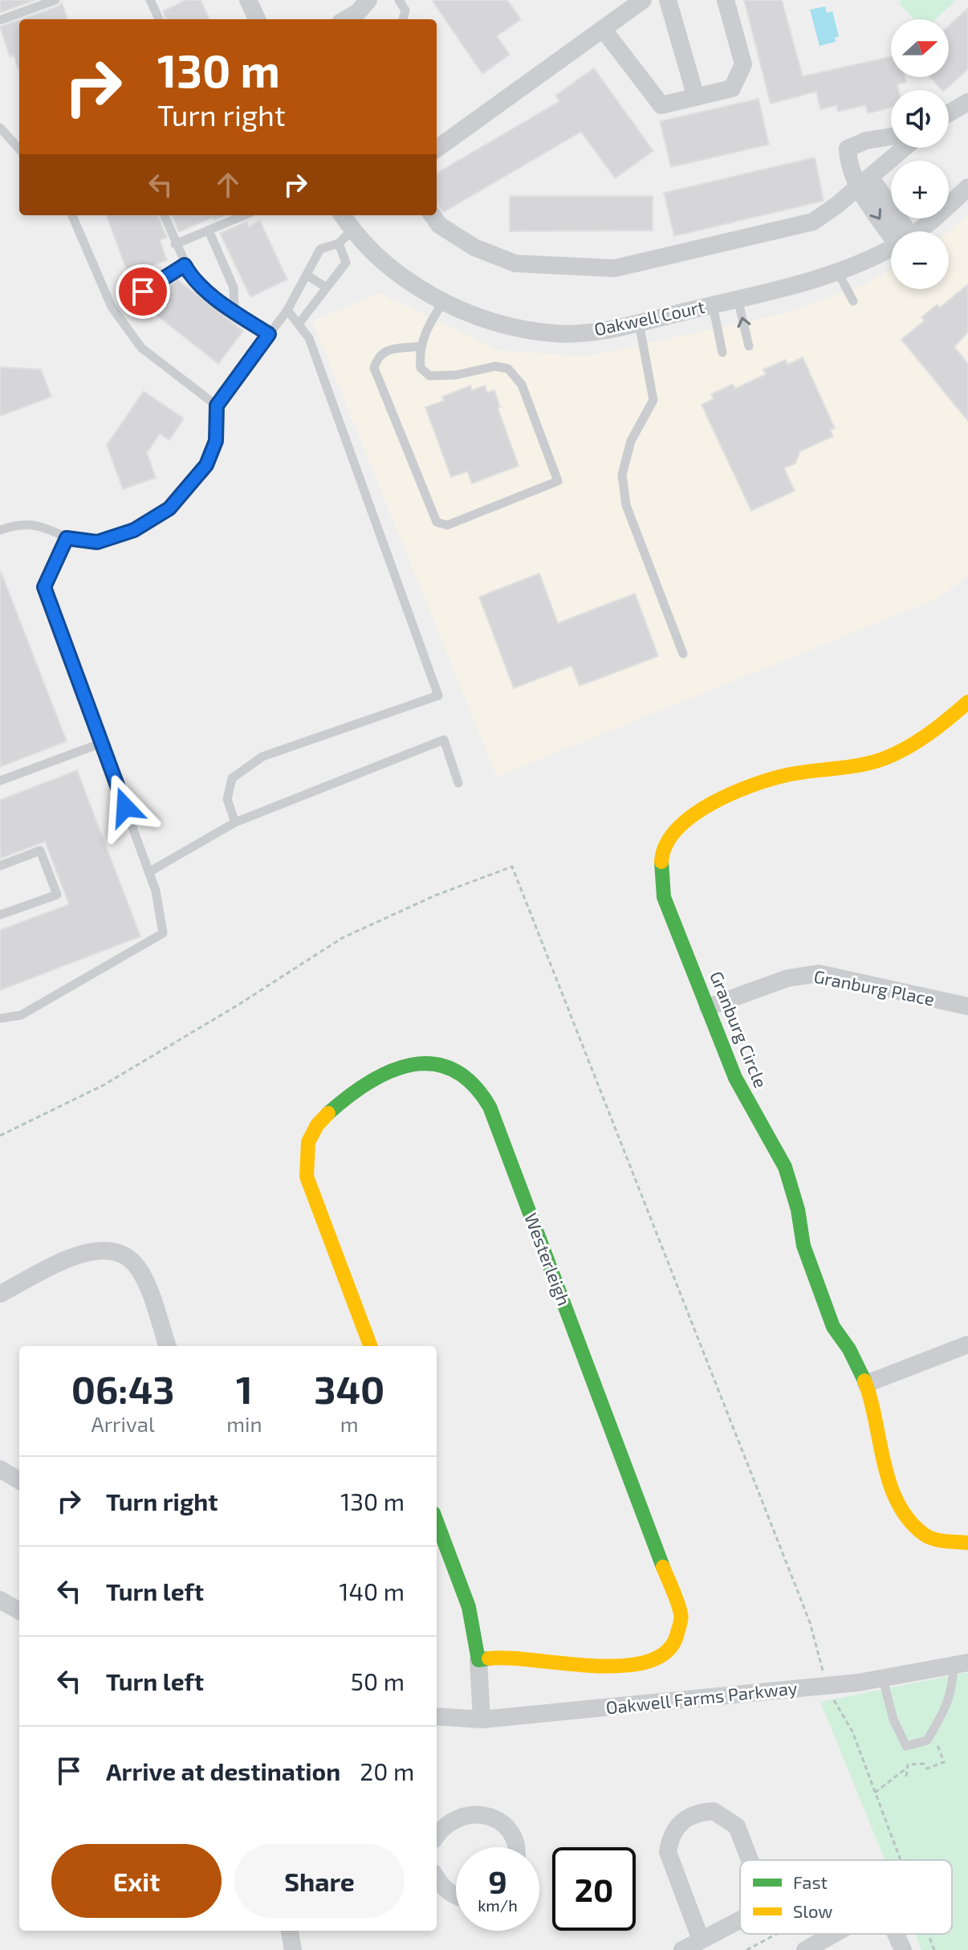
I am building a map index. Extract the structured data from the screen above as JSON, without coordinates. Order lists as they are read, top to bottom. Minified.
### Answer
{"streets":{"street":["Oakwell Court","Granburg Place","Granburg Circle","Westerleigh","Oakwell Farms Parkway"]},"crossings":[["Granburg Place","Granburg Circle"]],"legend":["Fast","Slow"],"north":"right","page":{"map_buttons":["+","−"],"turn":["130 m","Turn right"],"eta":["06:43","Arrival","1","min","340","m"],"list":[{"name":"Turn right","value":"130 m"},{"name":"Turn left","value":"140 m"},{"name":"Turn left","value":"50 m"},{"name":"Arrive at destination","value":"20 m"}],"buttons":["Exit","Share"],"speed":"9 km/h","limit":"20"}}
